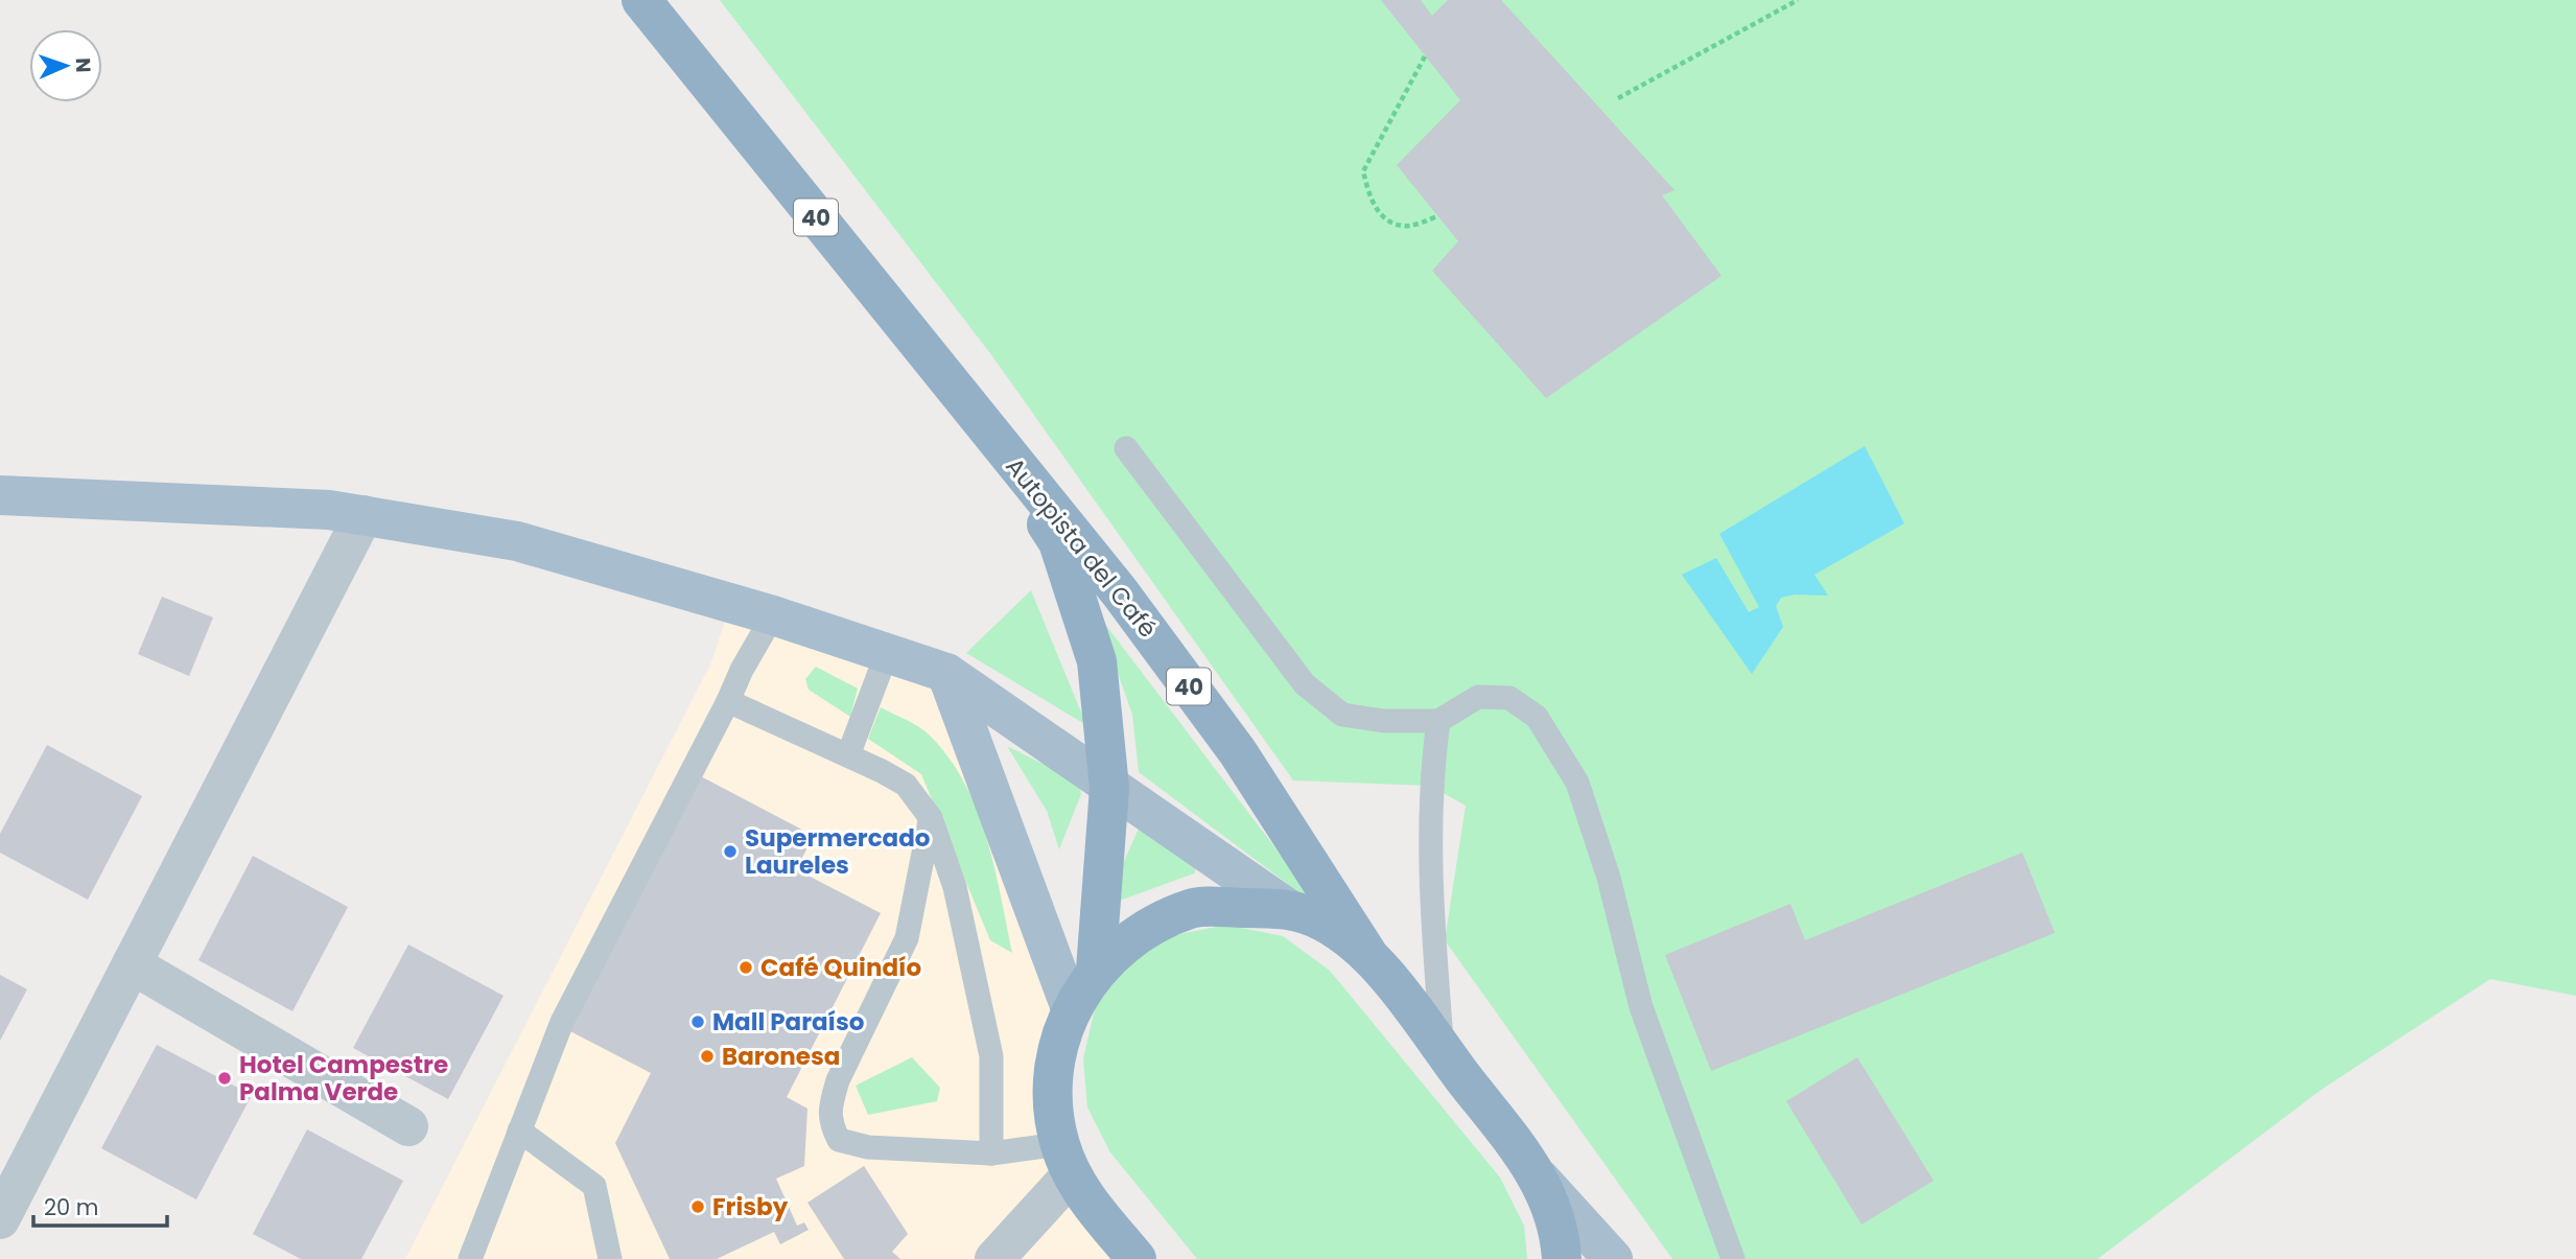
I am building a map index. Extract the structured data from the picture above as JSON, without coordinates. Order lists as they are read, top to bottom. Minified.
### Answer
{"streets":{"highway":["40","Autopista del Café"]},"crossings":[["40","Autopista del Café"]],"places":["Supermercado Laureles","Café Quindío","Mall Paraíso","Baronesa","Hotel Campestre Palma Verde","Frisby"],"scale_bar":"20 m","north":"right"}
